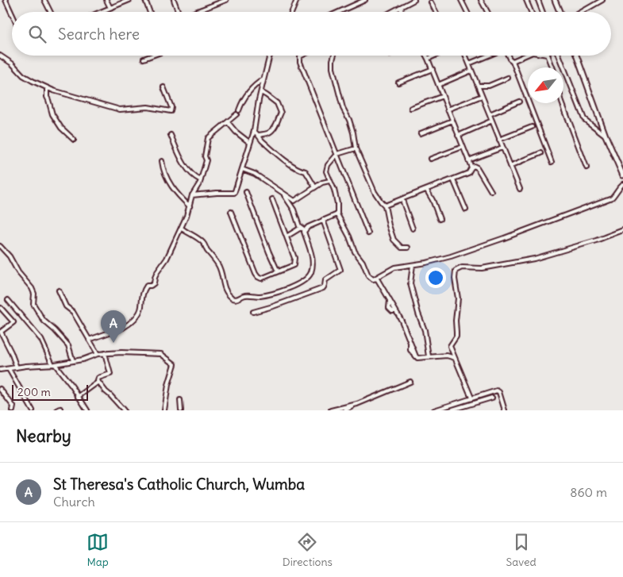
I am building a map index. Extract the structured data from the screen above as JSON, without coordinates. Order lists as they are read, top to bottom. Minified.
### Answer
{"scale_bar":"200 m","north":"bottom left","page":{"search":"Search here","pins":"A","scale":"200 m","heading":"Nearby","list":[{"mark":"A","name":"St Theresa's Catholic Church, Wumba","note":"Church","value":"860 m"}],"nav":["Map","Directions","Saved"]}}
